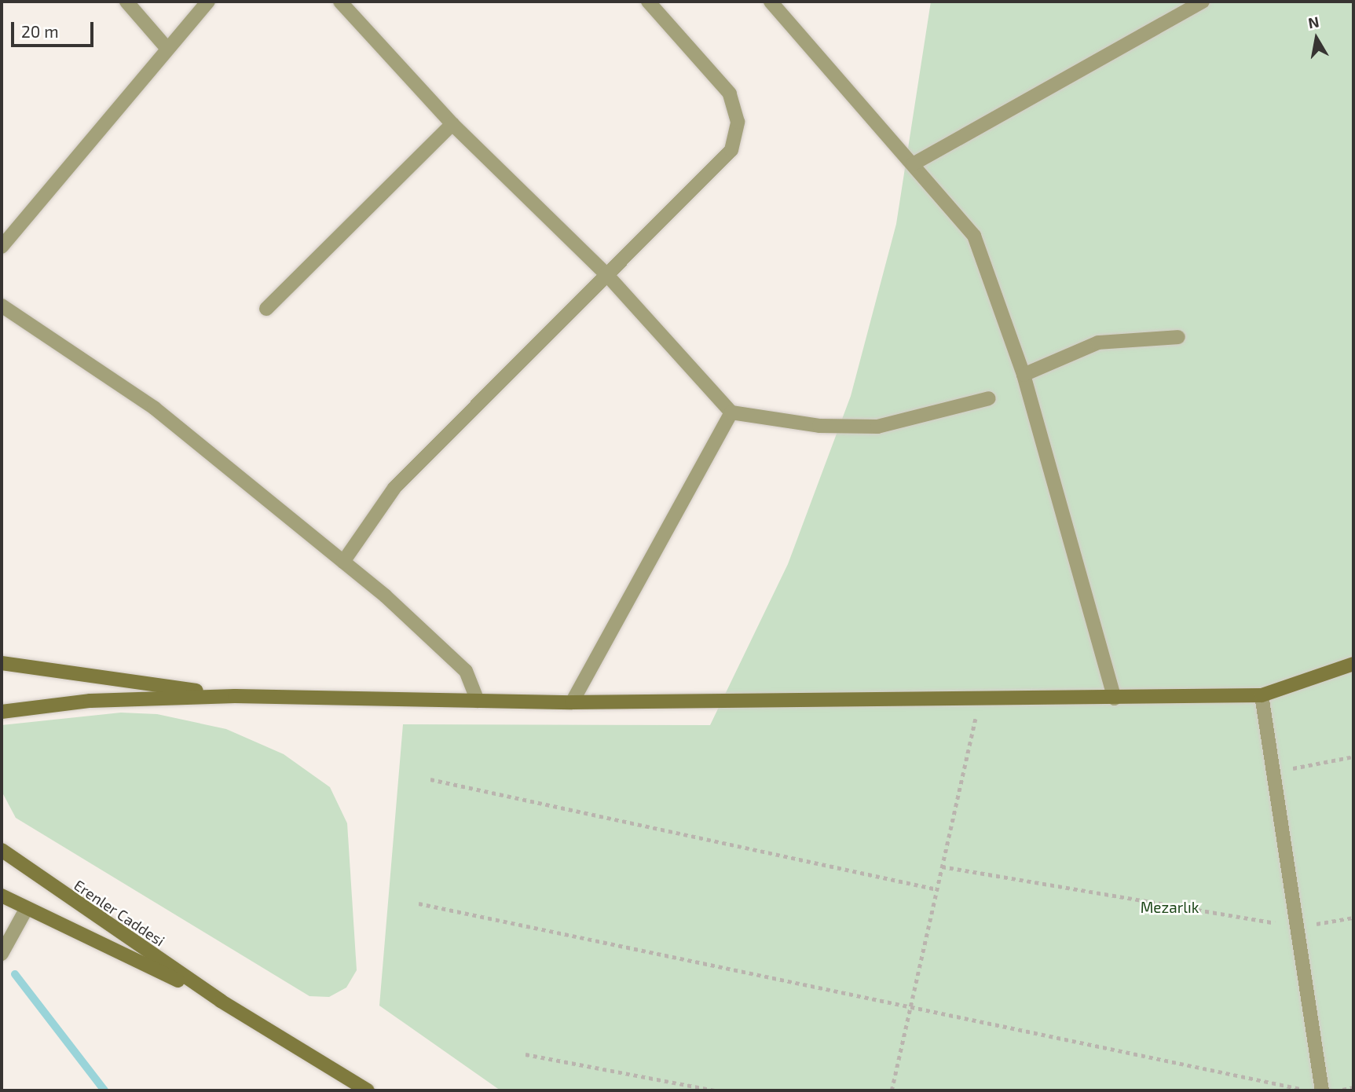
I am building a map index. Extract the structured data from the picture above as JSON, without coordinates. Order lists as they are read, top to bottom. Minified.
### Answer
{"streets":{"street":["Erenler Caddesi"]},"parks":["Mezarlık"],"scale_bar":"20 m","north":"top"}
